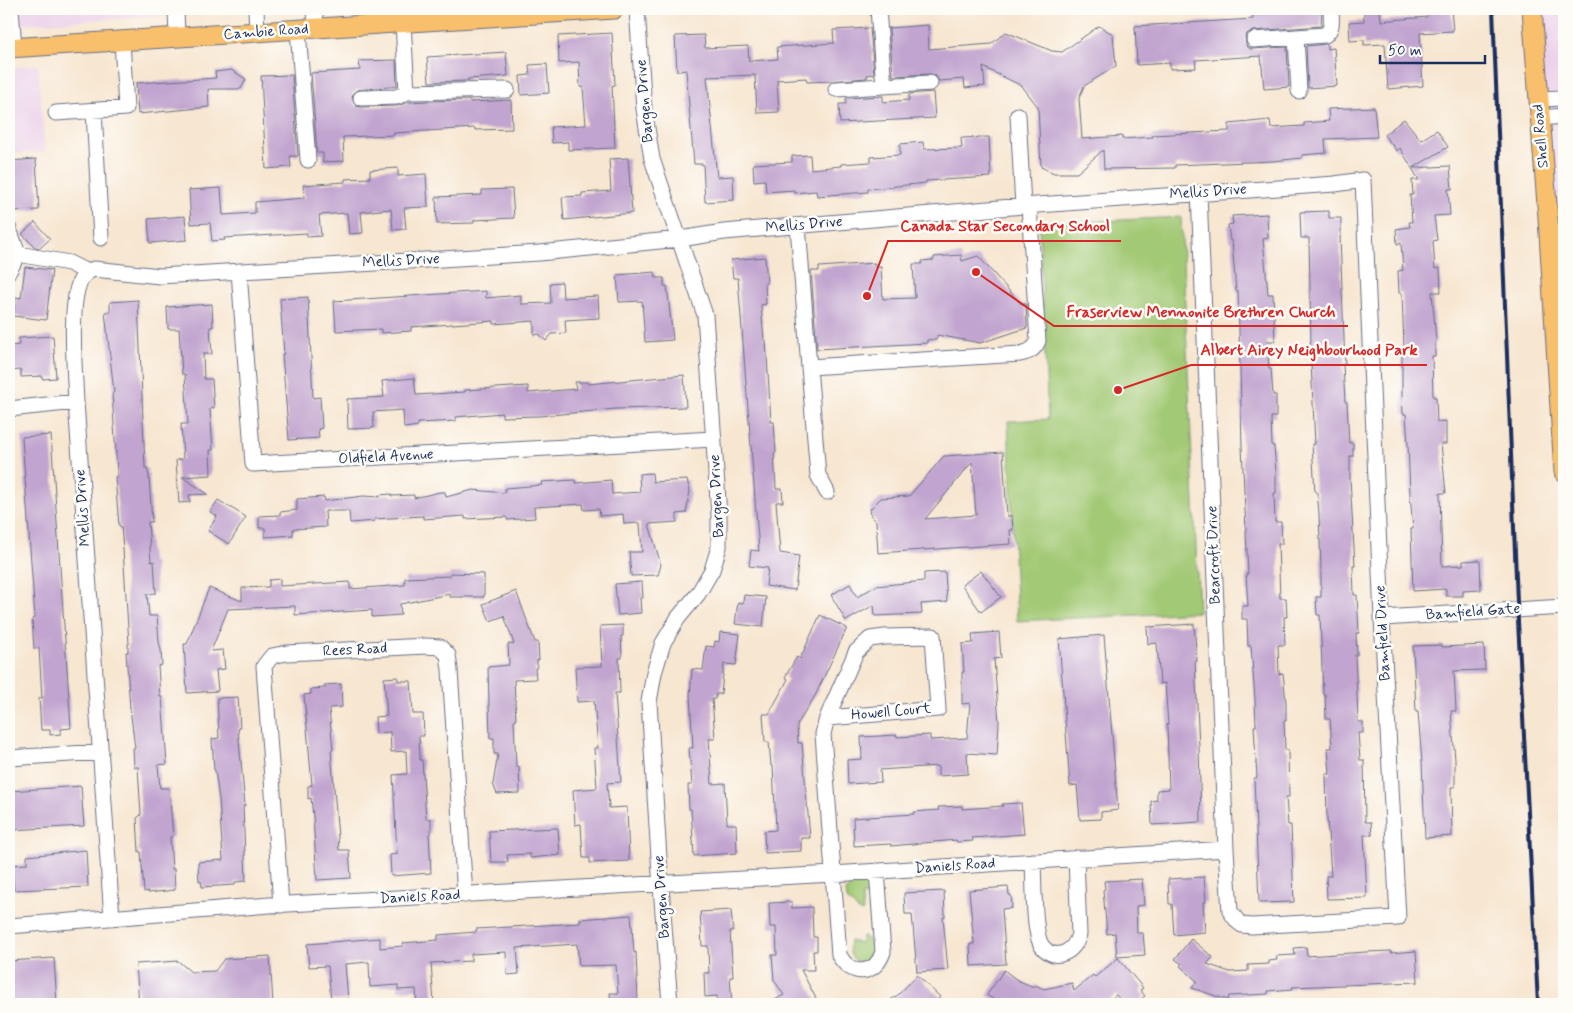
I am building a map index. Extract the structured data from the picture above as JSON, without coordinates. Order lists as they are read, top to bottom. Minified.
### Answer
{"streets":{"main road":["Cambie Road","Shell Road"],"street":["Bargen Drive","Mellis Drive","Oldfield Avenue","Bearcroft Drive","Bamfield Gate","Bamfield Drive","Rees Road","Howell Court","Daniels Road"]},"crossings":[["Bargen Drive","Mellis Drive"],["Bargen Drive","Oldfield Avenue"],["Bargen Drive","Daniels Road"],["Mellis Drive","Oldfield Avenue"],["Mellis Drive","Bearcroft Drive"],["Mellis Drive","Bamfield Drive"],["Mellis Drive","Daniels Road"],["Bearcroft Drive","Bamfield Drive"],["Bearcroft Drive","Daniels Road"],["Bamfield Gate","Bamfield Drive"],["Rees Road","Daniels Road"],["Howell Court","Daniels Road"]],"places":["Fraserview Mennonite Brethren Church","Canada Star Secondary School","Albert Airey Neighbourhood Park"],"scale_bar":"50 m"}
